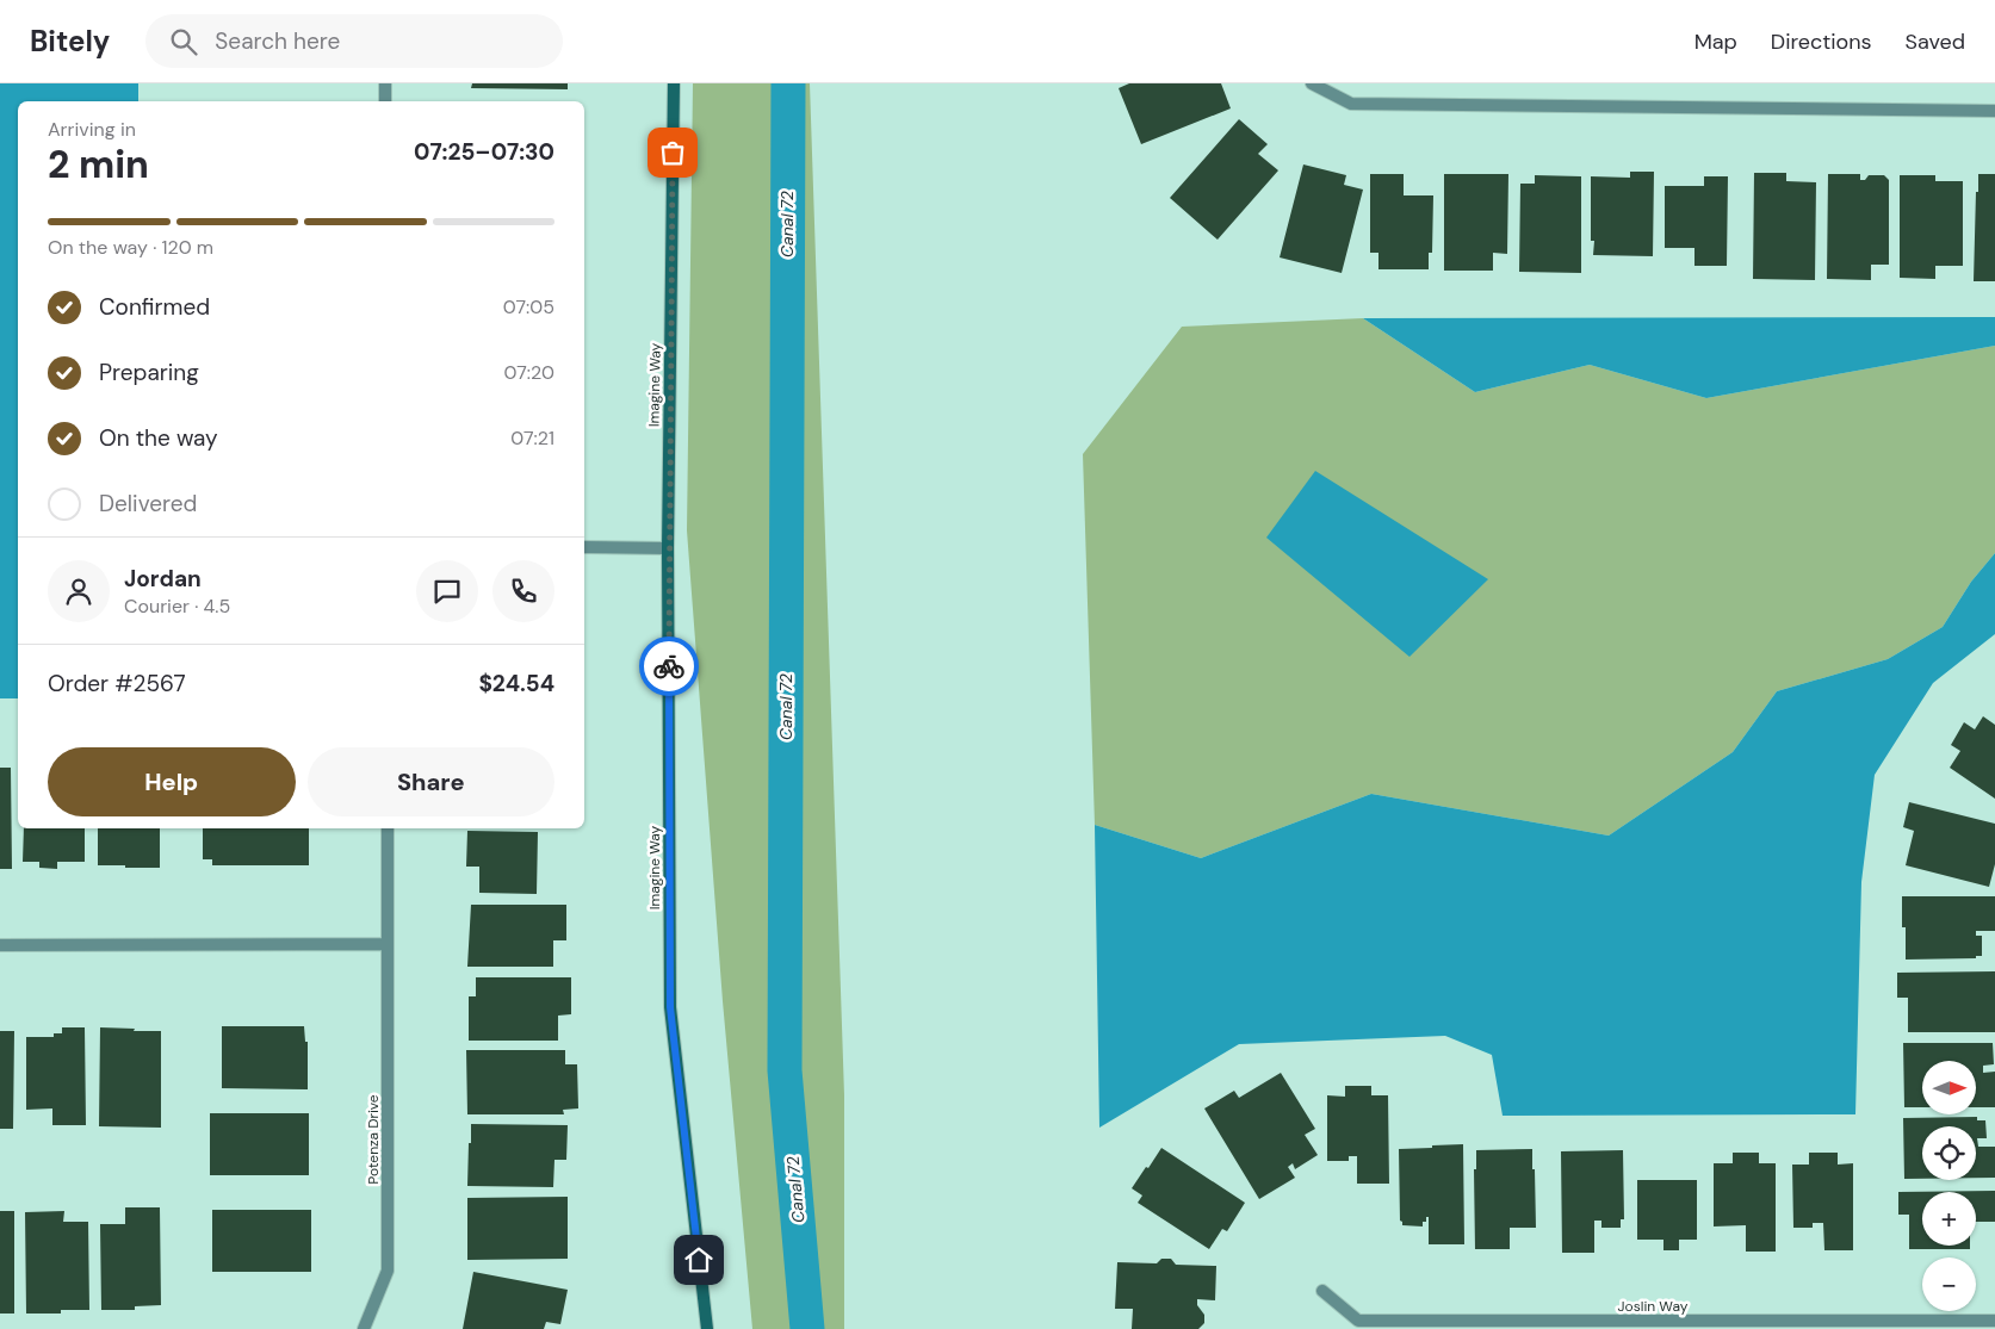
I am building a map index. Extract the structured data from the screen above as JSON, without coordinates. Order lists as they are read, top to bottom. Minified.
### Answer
{"streets":{"street":["Imagine Way","Potenza Drive","Joslin Way"]},"water":["Canal 72"],"north":"right","page":{"header":"Bitely","search":"Search here","nav":["Map","Directions","Saved"],"heading":["2 min","Arriving in","07:25–07:30"],"panel":["Jordan","Courier · 4.5","Order #2567","$24.54"],"bar":"On the way · 120 m","list":[["Confirmed","07:05"],["Preparing","07:20"],["On the way","07:21"],"Delivered"],"buttons":["Help","Share"],"map_buttons":["+","−"]}}
